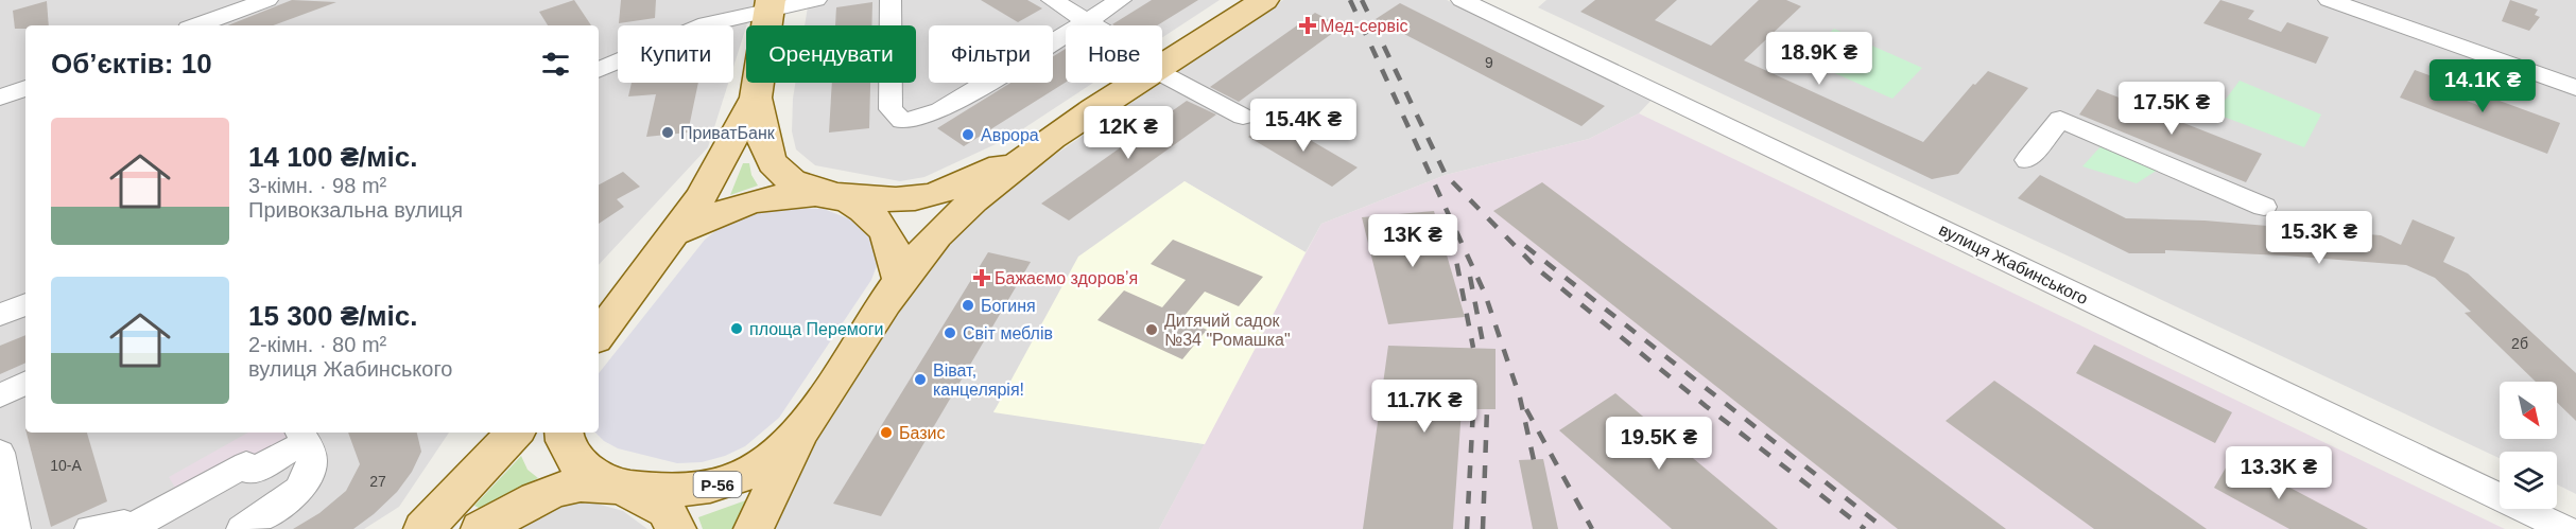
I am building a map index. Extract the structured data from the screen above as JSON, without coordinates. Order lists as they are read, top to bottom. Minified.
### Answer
{"streets":{"main road":["Р-56"],"street":["вулиця Жабинського"]},"places":{"health":["Мед-сервіс","Бажаємо здоровʼя"],"other":["ПриватБанк","Аврора","Богиня","площа Перемоги","Дитячий садок №34 \"Ромашка\"","Світ меблів","Віват, канцелярія!","Базис"]},"house_numbers":["9","2б","10-А","27"],"north":"bottom right","page":{"chip":["Купити","Орендувати","Фільтри","Нове"],"heading":"Об’єктів: 10","price":["18.9K ₴","14.1K ₴","17.5K ₴","15.4K ₴","12K ₴","15.3K ₴","13K ₴","11.7K ₴","19.5K ₴","13.3K ₴"],"list":[{"name":"14 100 ₴/міс.","note":"3-кімн. · 98 m² · Привокзальна вулиця"},{"name":"15 300 ₴/міс.","note":"2-кімн. · 80 m² · вулиця Жабинського"}]}}
